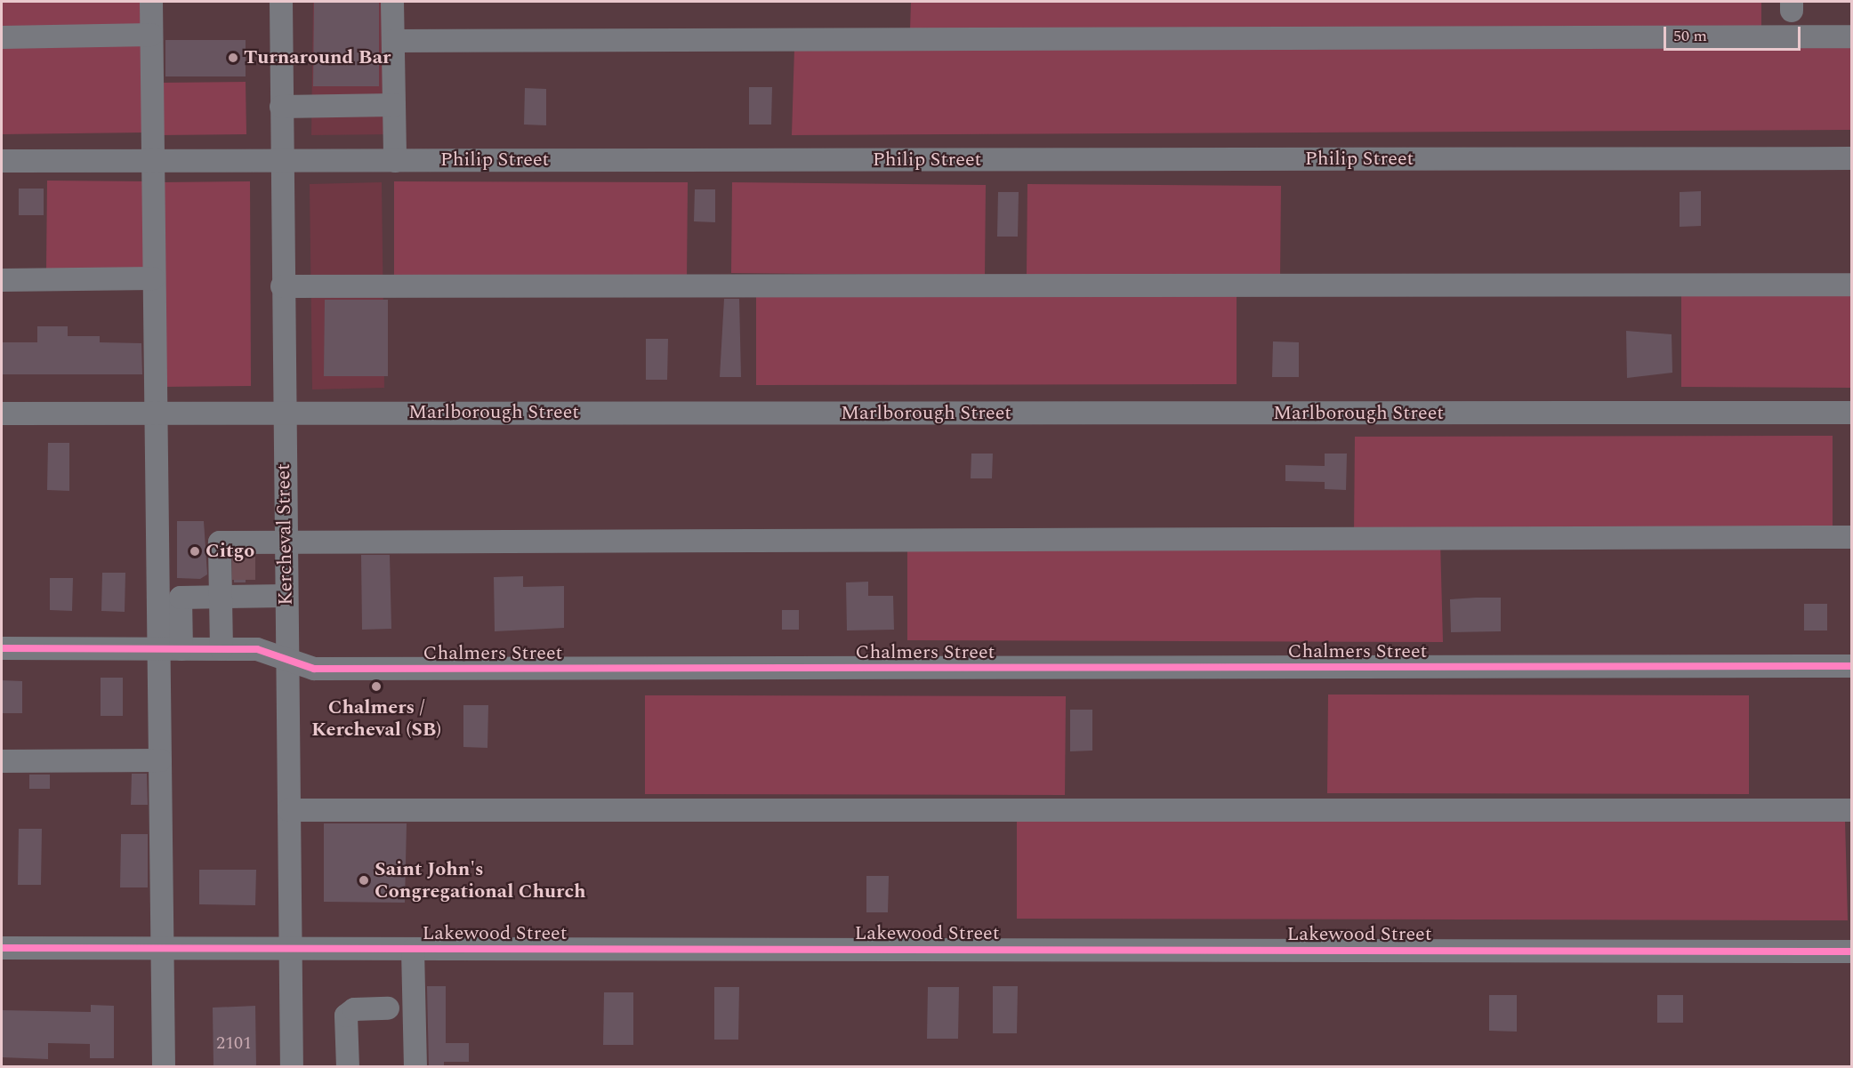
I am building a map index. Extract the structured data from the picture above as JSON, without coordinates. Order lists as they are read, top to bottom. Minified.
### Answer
{"streets":{"street":["Philip Street","Marlborough Street","Kercheval Street","Chalmers Street","Lakewood Street"]},"crossings":[["Philip Street","Kercheval Street"],["Marlborough Street","Kercheval Street"],["Kercheval Street","Chalmers Street"],["Kercheval Street","Lakewood Street"]],"places":["Turnaround Bar","Citgo","Chalmers / Kercheval (SB)","Saint John's Congregational Church"],"house_numbers":["2101"],"scale_bar":"50 m"}
